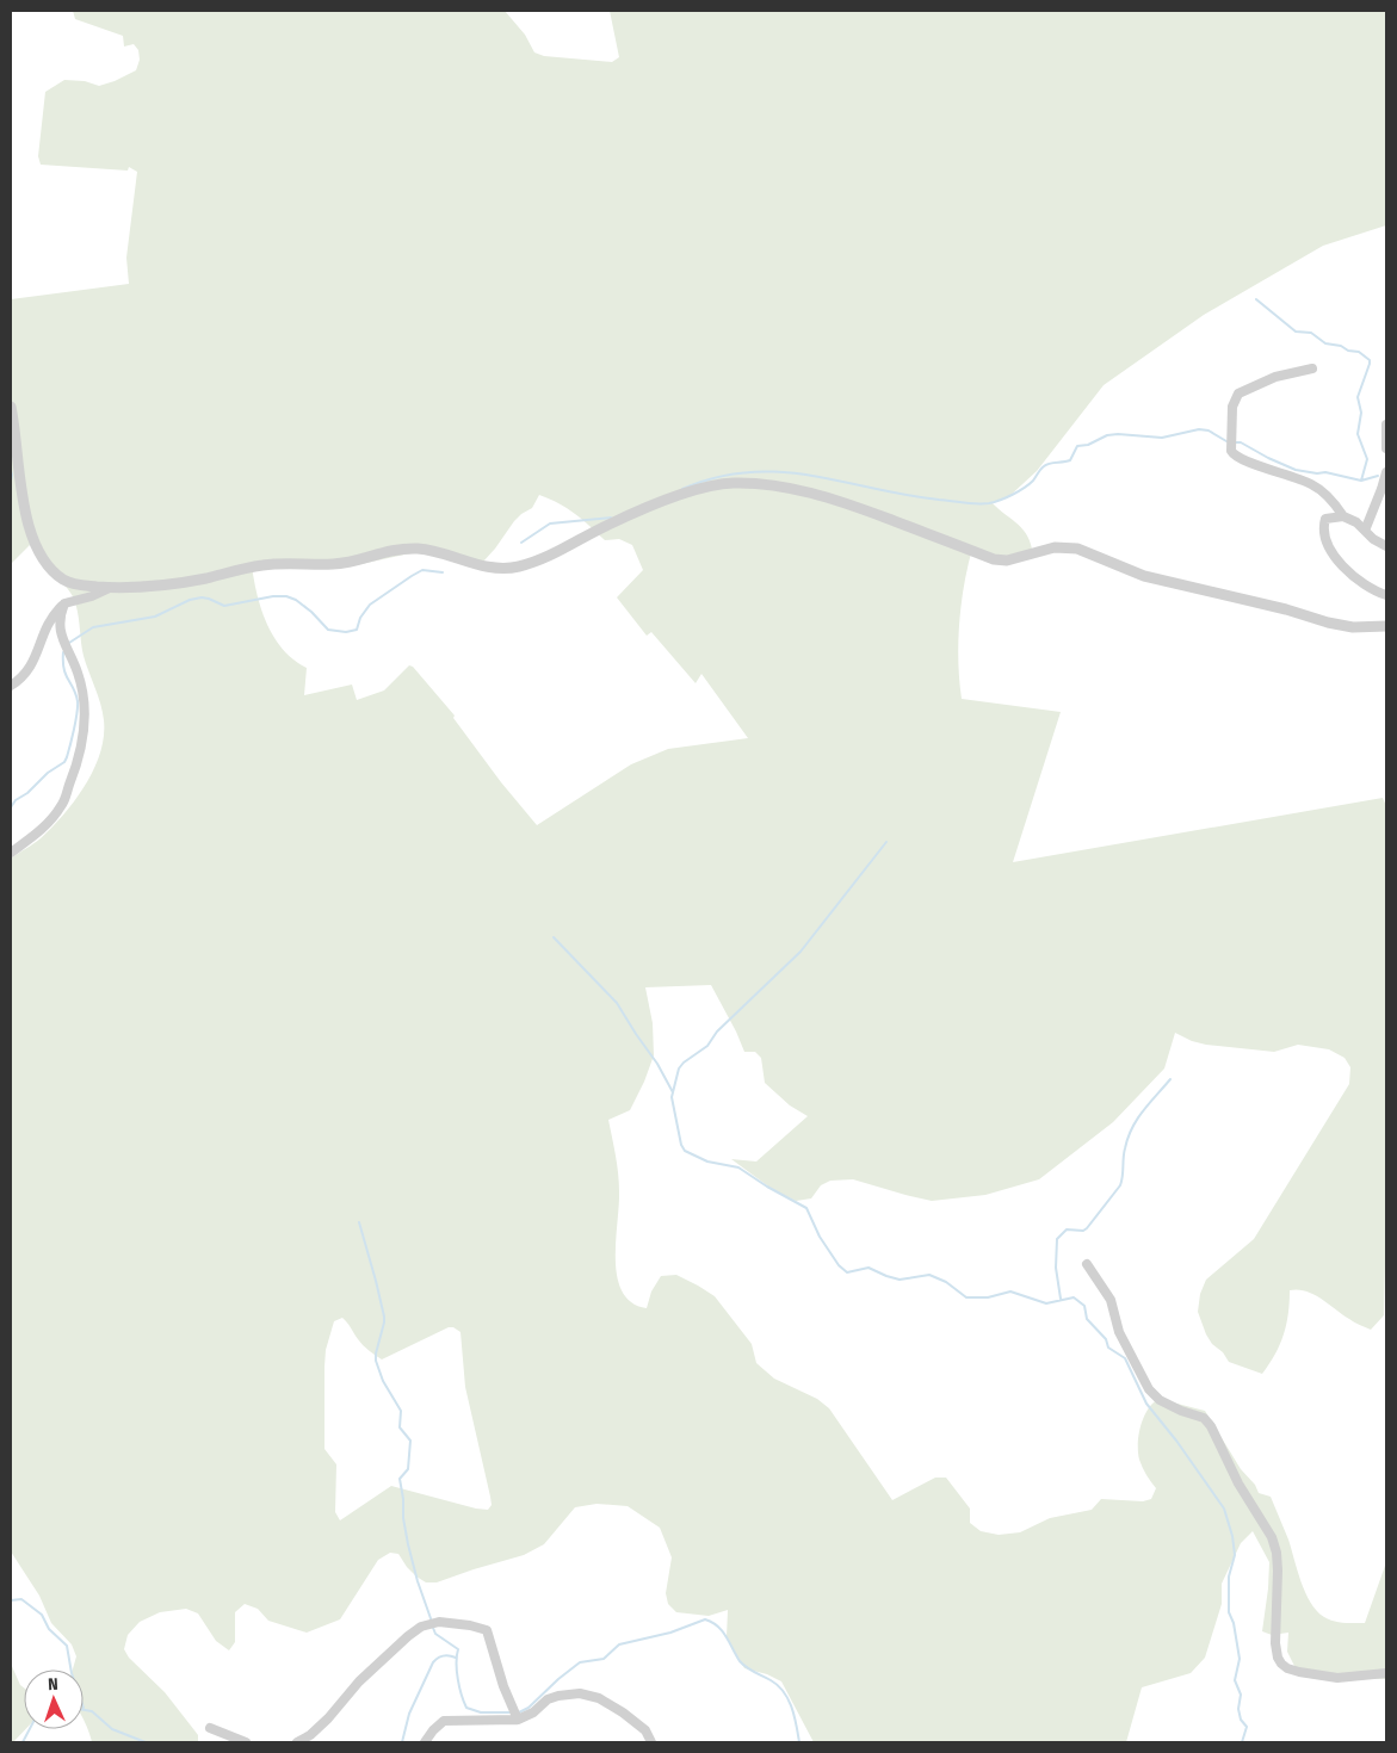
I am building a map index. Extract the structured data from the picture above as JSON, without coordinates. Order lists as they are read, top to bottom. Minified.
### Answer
{"north":"top"}
